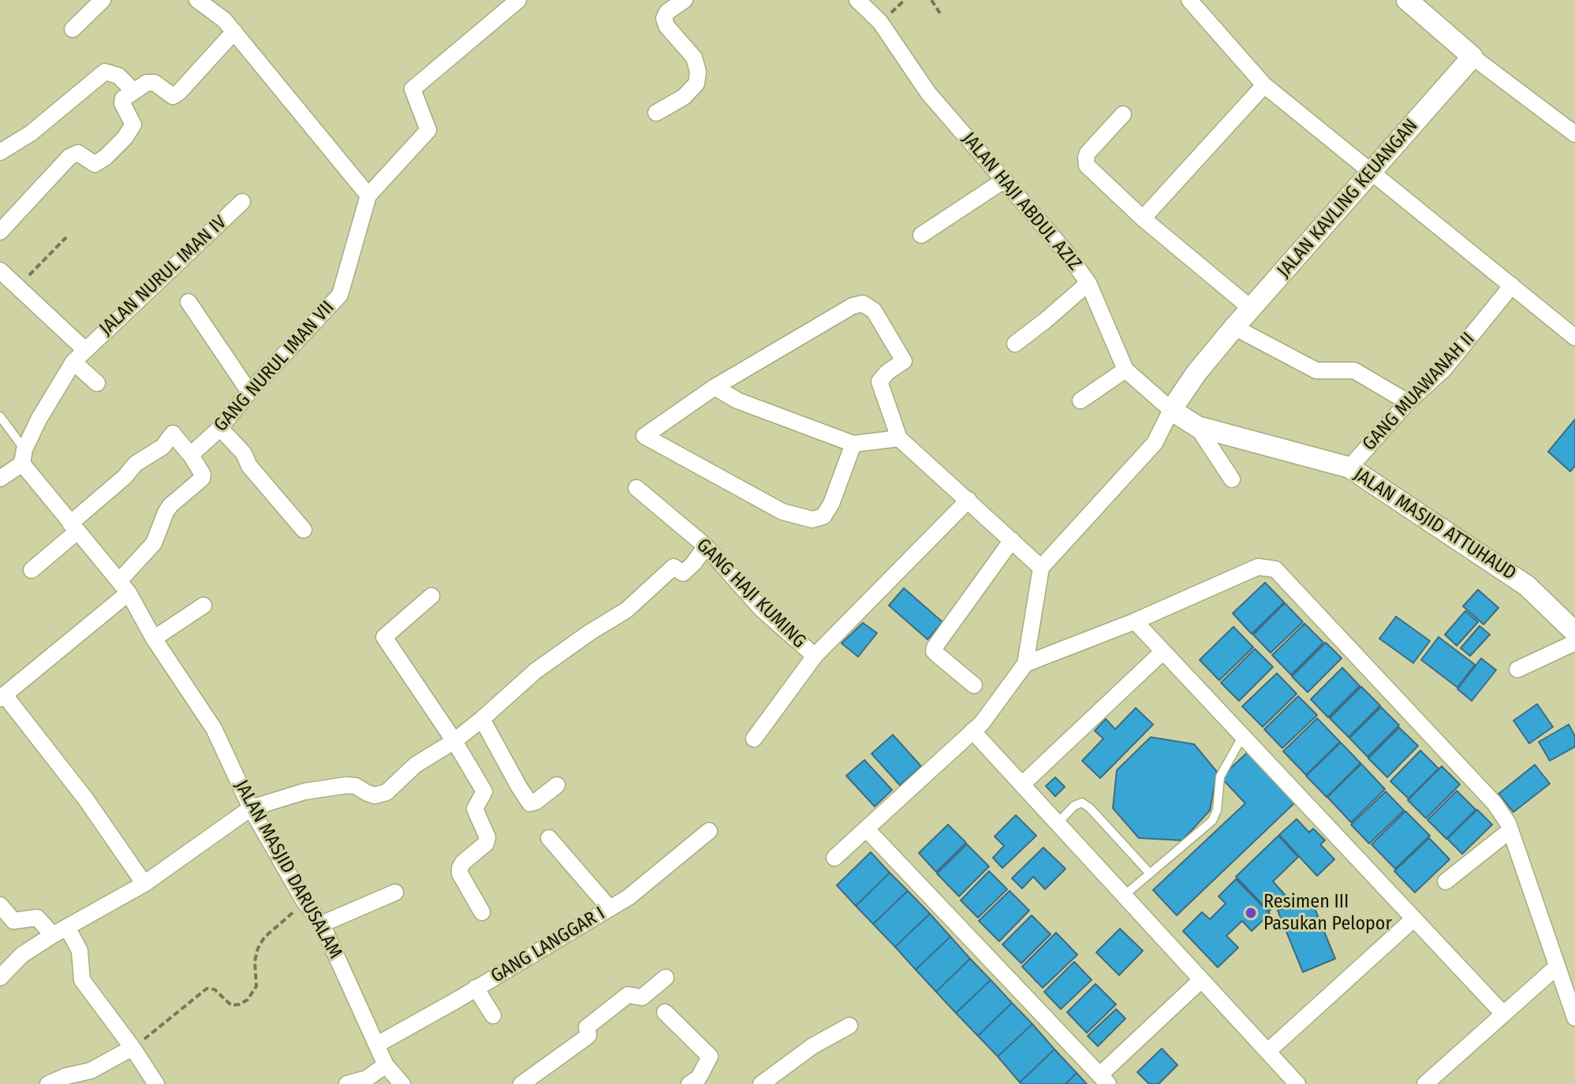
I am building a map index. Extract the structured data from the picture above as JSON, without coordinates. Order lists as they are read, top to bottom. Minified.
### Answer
{"streets":{"street":["JALAN KAVLING KEUANGAN","JALAN HAJI ABDUL AZIZ","JALAN NURUL IMAN IV","GANG NURUL IMAN VII","GANG MUAWANAH II","JALAN MASJID ATTUHAUD","GANG HAJI KUMING","JALAN MASJID DARUSALAM","GANG LANGGAR I"]},"crossings":[["JALAN KAVLING KEUANGAN","JALAN HAJI ABDUL AZIZ"],["JALAN KAVLING KEUANGAN","JALAN MASJID ATTUHAUD"],["JALAN HAJI ABDUL AZIZ","JALAN MASJID ATTUHAUD"],["JALAN NURUL IMAN IV","JALAN MASJID DARUSALAM"],["GANG MUAWANAH II","JALAN MASJID ATTUHAUD"],["JALAN MASJID DARUSALAM","GANG LANGGAR I"]],"places":["Resimen III Pasukan Pelopor"]}
